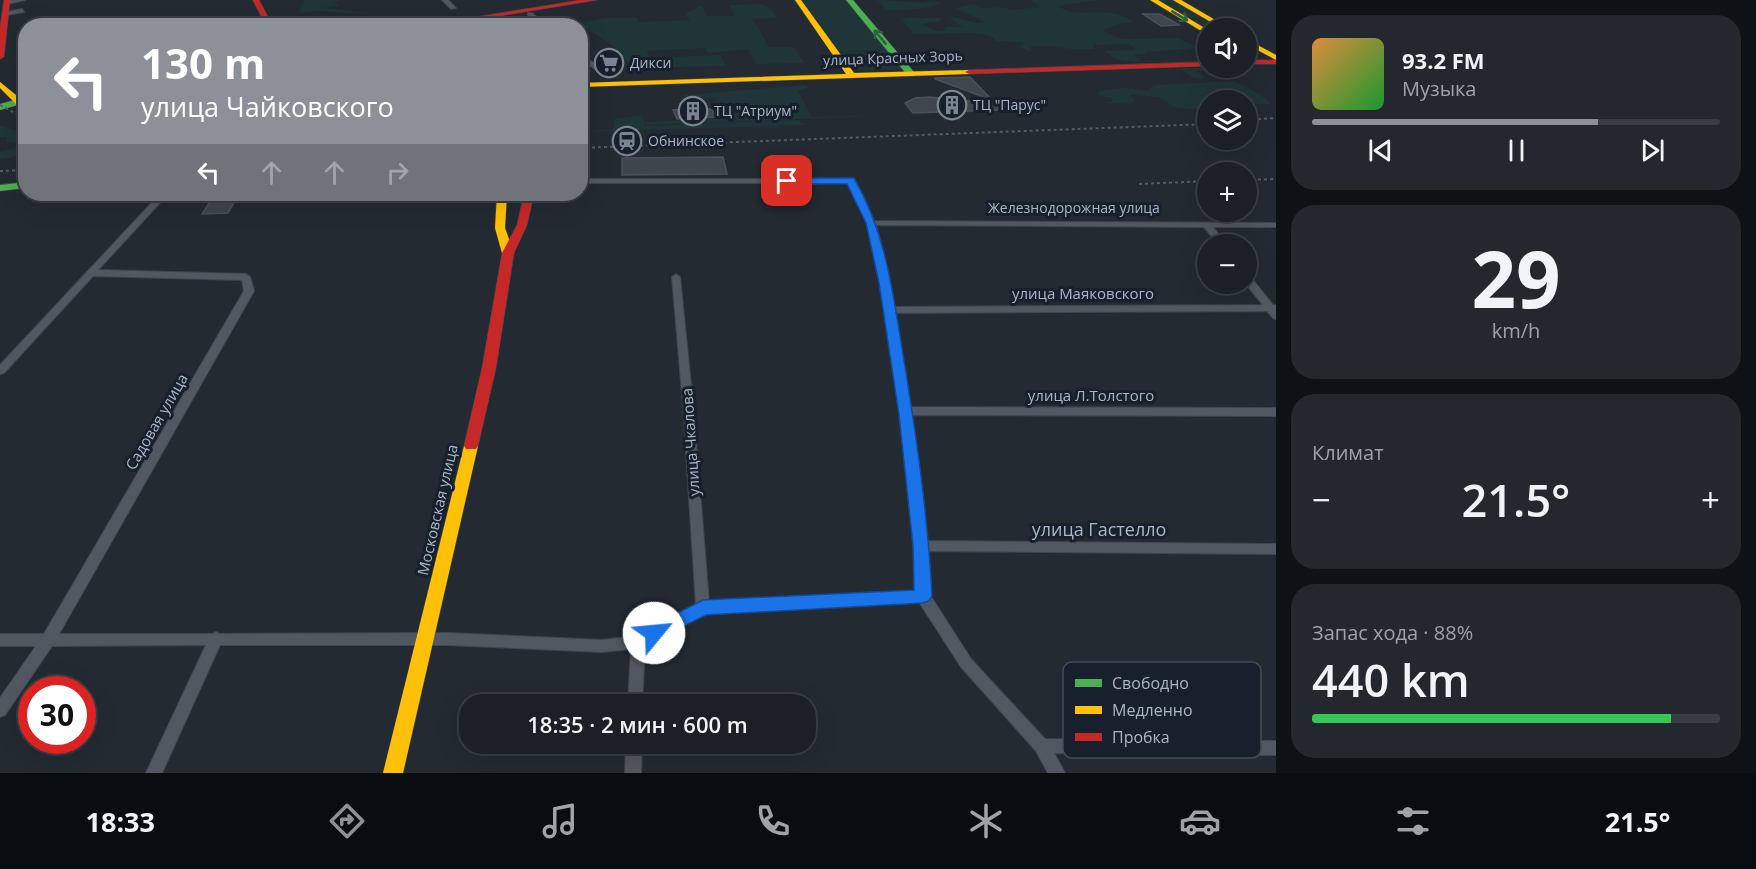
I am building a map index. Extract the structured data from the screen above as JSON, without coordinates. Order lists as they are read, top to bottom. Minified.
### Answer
{"streets":{"street":["улица Красных Зорь","Железнодорожная улица","улица Маяковского","улица Л.Толстого","Садовая улица","улица Чкалова","Московская улица","улица Гастелло"]},"places":{"supermarket":["Дикси"],"building":["ТЦ \"Парус\"","ТЦ \"Атриум\""],"station":["Обнинское"]},"legend":["Свободно","Медленно","Пробка"],"page":{"map_buttons":["+","−"],"turn":["130 m","улица Чайковского"],"song":["93.2 FM","Музыка"],"tile":[["29","km/h"],"Климат",["Запас хода · 88%","440 km"]],"heat":["−","21.5°","+"],"limit":"30","trip":"18:35 · 2 мин · 600 m","tabs":["18:33","21.5°"]}}
